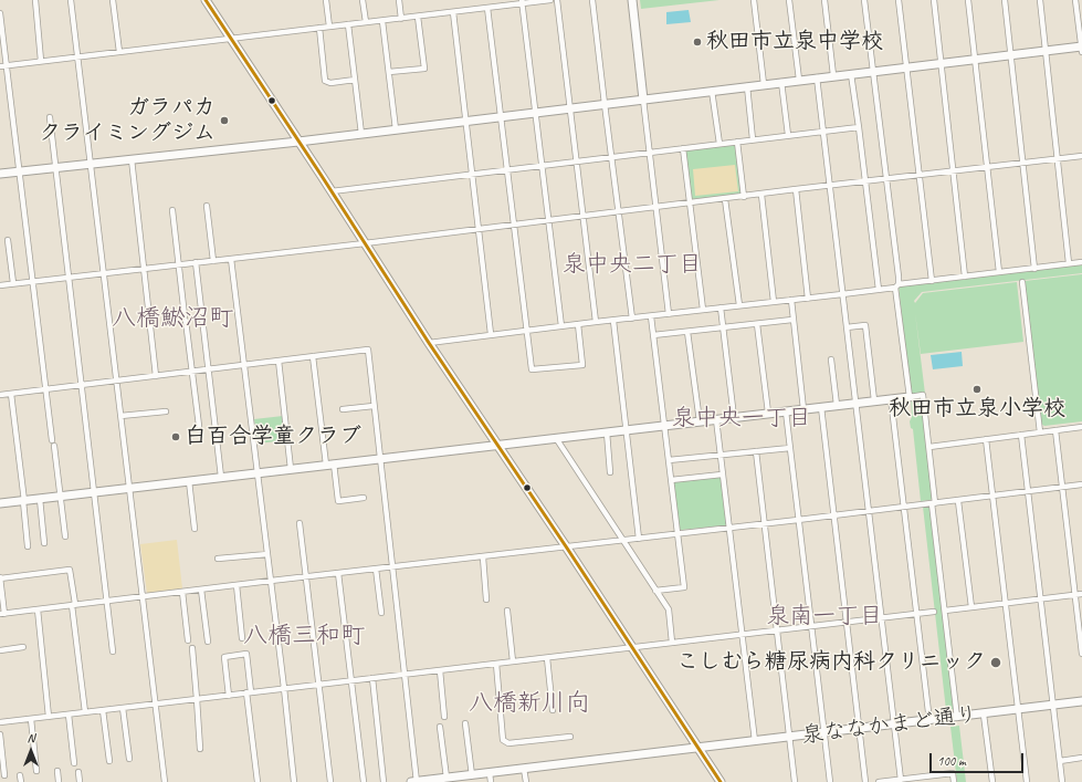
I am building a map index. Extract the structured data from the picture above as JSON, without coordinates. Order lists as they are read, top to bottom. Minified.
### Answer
{"streets":{"street":["泉ななかまど通り"]},"districts":["泉中央二丁目","八橋鯲沼町","泉中央一丁目","泉南一丁目","八橋三和町","八橋新川向"],"places":["秋田市立泉中学校","ガラパカ クライミングジム","秋田市立泉小学校","白百合学童クラブ","こしむら糖尿病内科クリニック"],"scale_bar":"100 m","north":"top"}
